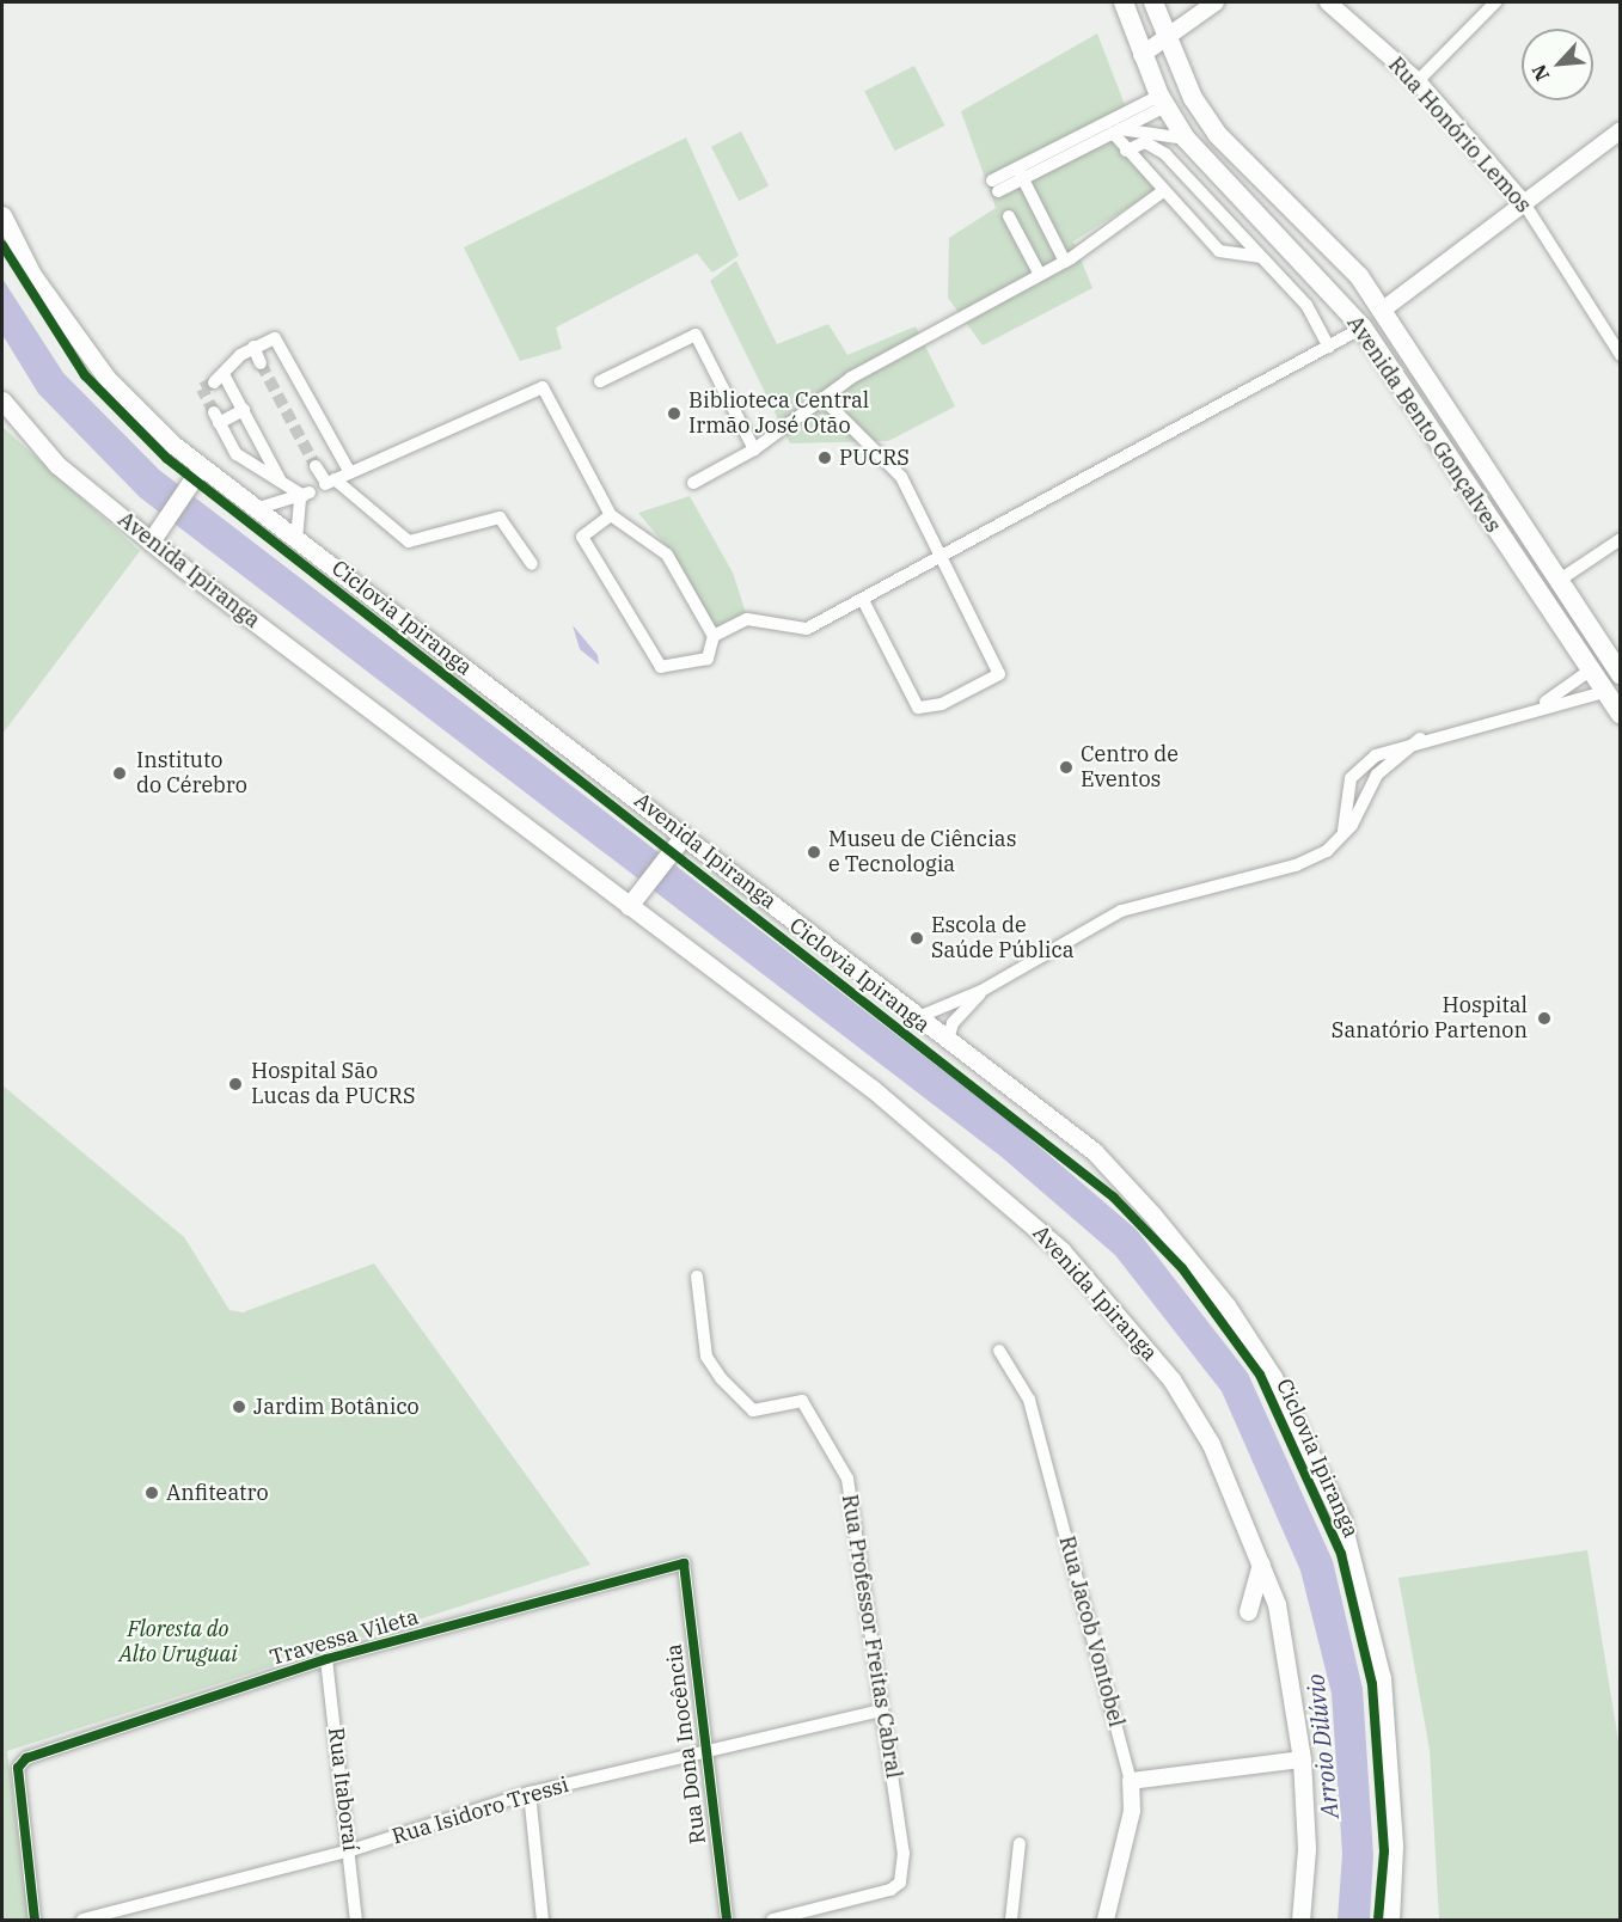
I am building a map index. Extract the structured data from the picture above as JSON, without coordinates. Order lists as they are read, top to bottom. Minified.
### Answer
{"streets":{"main road":["Avenida Bento Gonçalves","Avenida Ipiranga"],"street":["Rua Honório Lemos","Rua Jacob Vontobel","Rua Professor Freitas Cabral","Travessa Vileta","Rua Dona Inocência","Rua Itaboraí","Rua Isidoro Tressi"],"cycle path":["Ciclovia Ipiranga"]},"crossings":[["Rua Professor Freitas Cabral","Rua Isidoro Tressi"],["Travessa Vileta","Rua Dona Inocência"],["Travessa Vileta","Rua Itaboraí"],["Rua Dona Inocência","Rua Isidoro Tressi"],["Rua Itaboraí","Rua Isidoro Tressi"]],"water":["Arroio Dilúvio"],"parks":["Floresta do Alto Uruguai"],"places":["Biblioteca Central Irmão José Otão","PUCRS","Centro de Eventos","Instituto do Cérebro","Museu de Ciências e Tecnologia","Escola de Saúde Pública","Hospital Sanatório Partenon","Hospital São Lucas da PUCRS","Jardim Botânico","Anfiteatro"],"north":"bottom left"}
